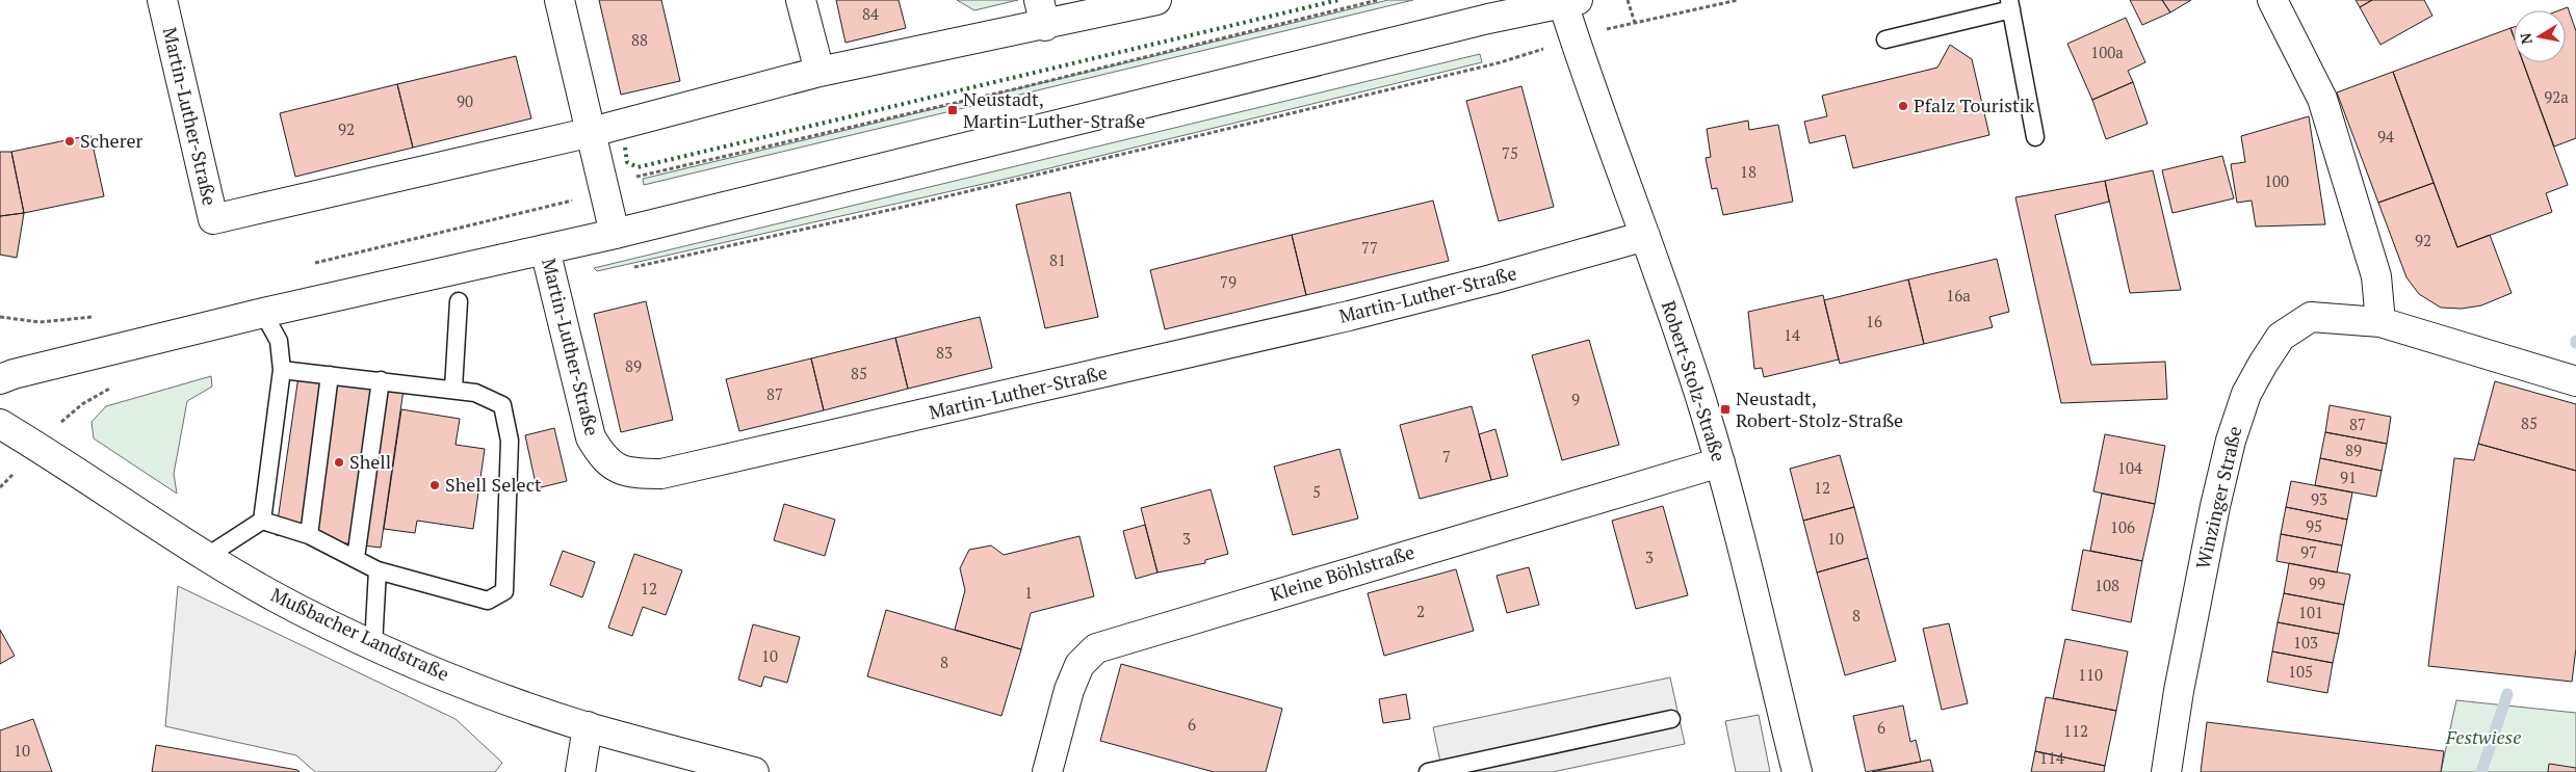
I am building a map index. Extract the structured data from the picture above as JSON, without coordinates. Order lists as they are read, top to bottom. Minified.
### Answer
{"streets":{"street":["Martin-Luther-Straße","Robert-Stolz-Straße","Winzinger Straße","Kleine Böhlstraße","Mußbacher Landstraße"]},"crossings":[["Martin-Luther-Straße","Robert-Stolz-Straße"],["Robert-Stolz-Straße","Kleine Böhlstraße"]],"parks":["Festwiese"],"places":{"other":["Pfalz Touristik","Scherer","Shell","Shell Select"],"transit":["Neustadt, Martin-Luther-Straße","Neustadt, Robert-Stolz-Straße"]},"house_numbers":["84","88","100a","92a","90","92","94","75","18","100","92","77","81","79","16a","16","14","83","89","85","87","9","85","87","89","7","104","91","12","5","93","95","106","3","10","97","3","99","108","12","1","2","101","8","103","10","8","105","110","6","6","112","10","114"],"north":"left"}
